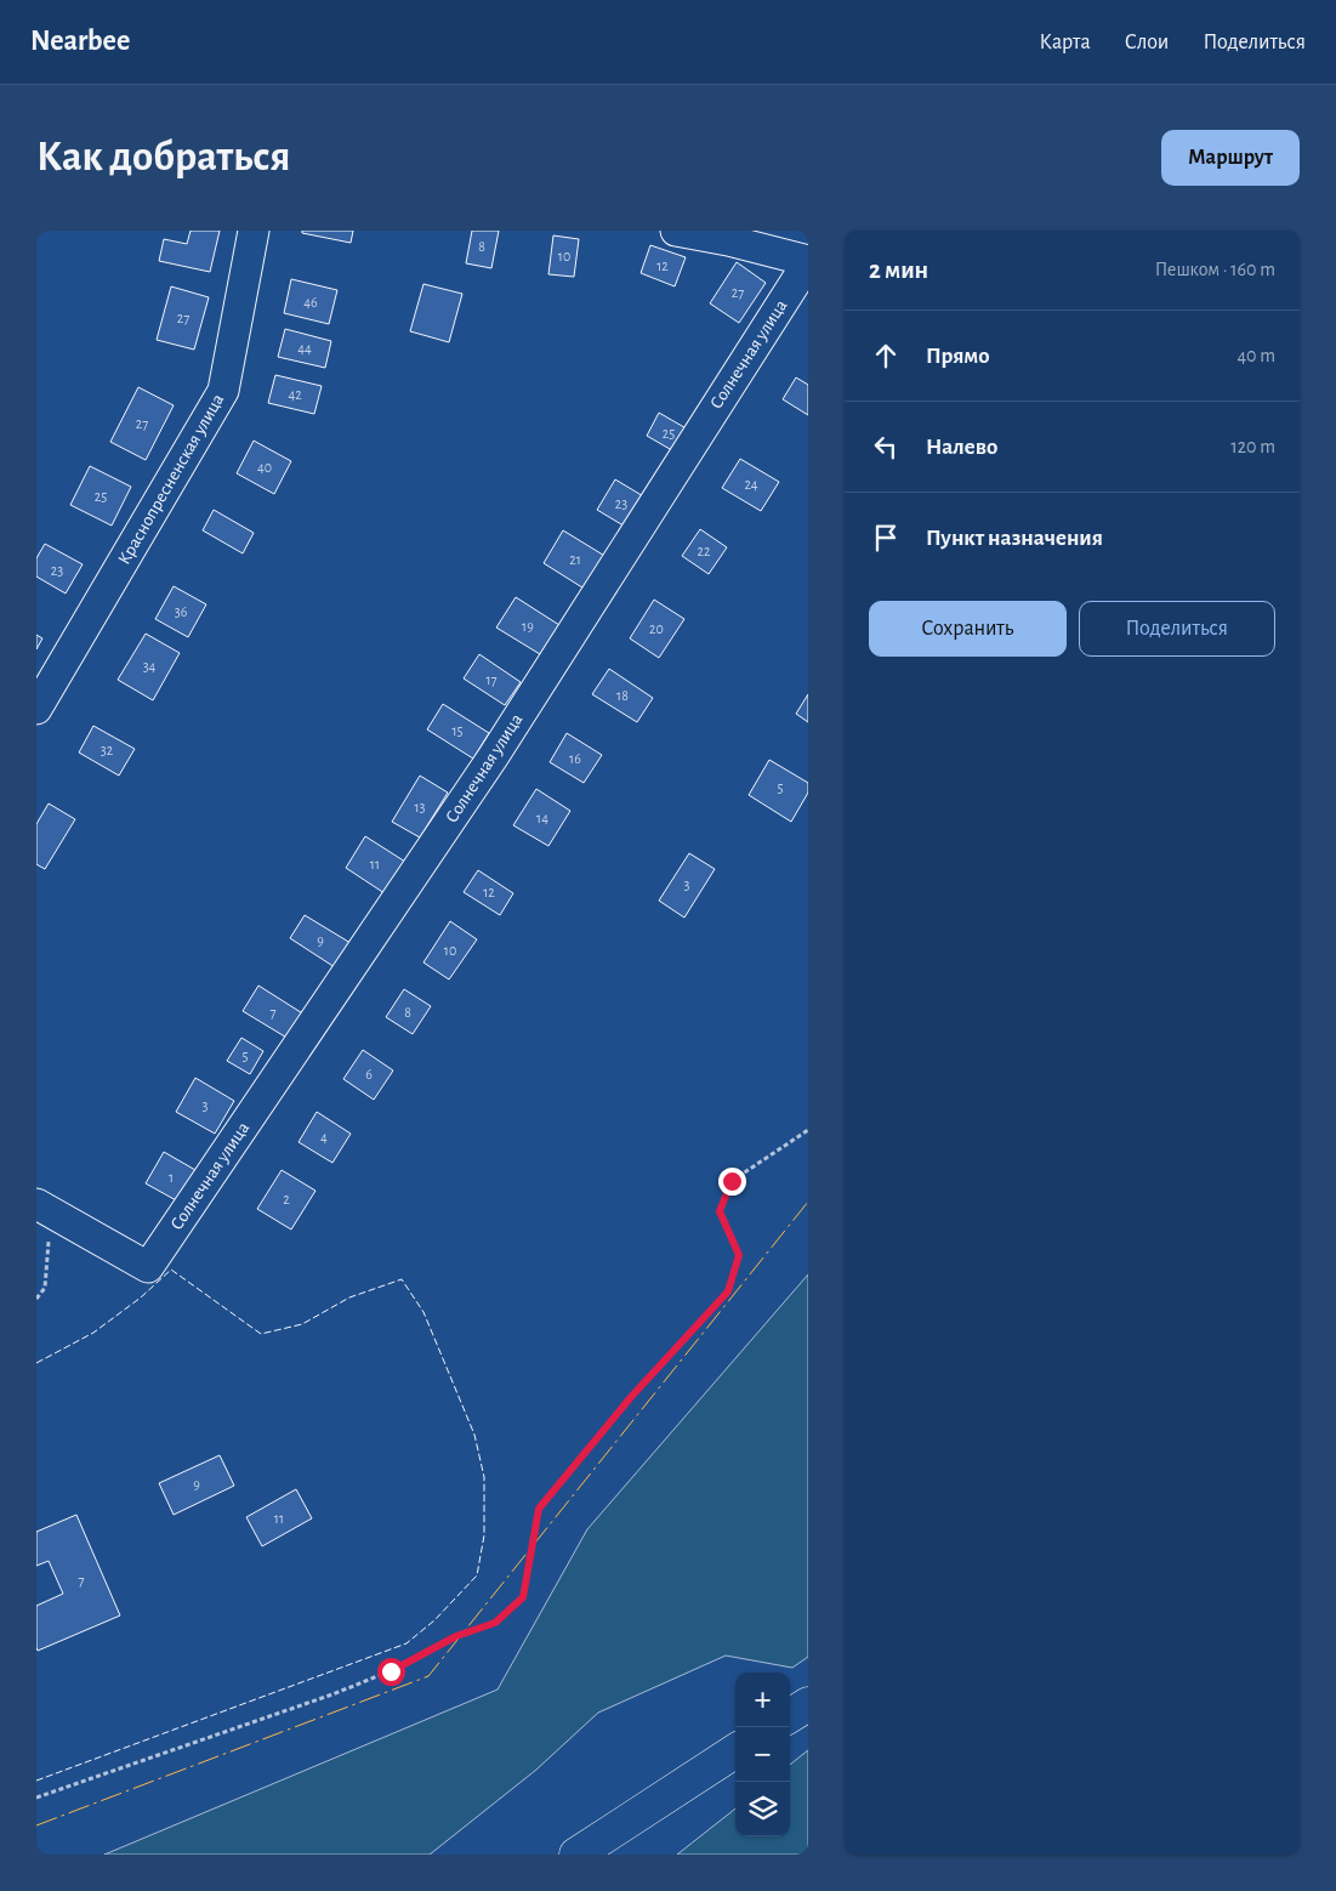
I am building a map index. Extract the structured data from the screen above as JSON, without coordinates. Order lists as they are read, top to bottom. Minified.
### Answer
{"streets":{"street":["Солнечная улица","Краснопресненская улица"]},"house_numbers":["8","10","12","27","46","27","44","42","27","25","40","24","25","23","22","21","23","36","19","20","34","17","18","15","32","16","5","13","14","11","3","12","9","10","7","8","5","6","3","4","1","2","9","11","7"],"page":{"header":"Nearbee","nav":["Карта","Слои","Поделиться"],"buttons":["Маршрут",["Сохранить","Поделиться"]],"title":"Как добраться","heading":["2 мин","Пешком · 160 m"],"list":[["Прямо","40 m"],["Налево","120 m"],"Пункт назначения"],"map_buttons":["+","−"]}}
